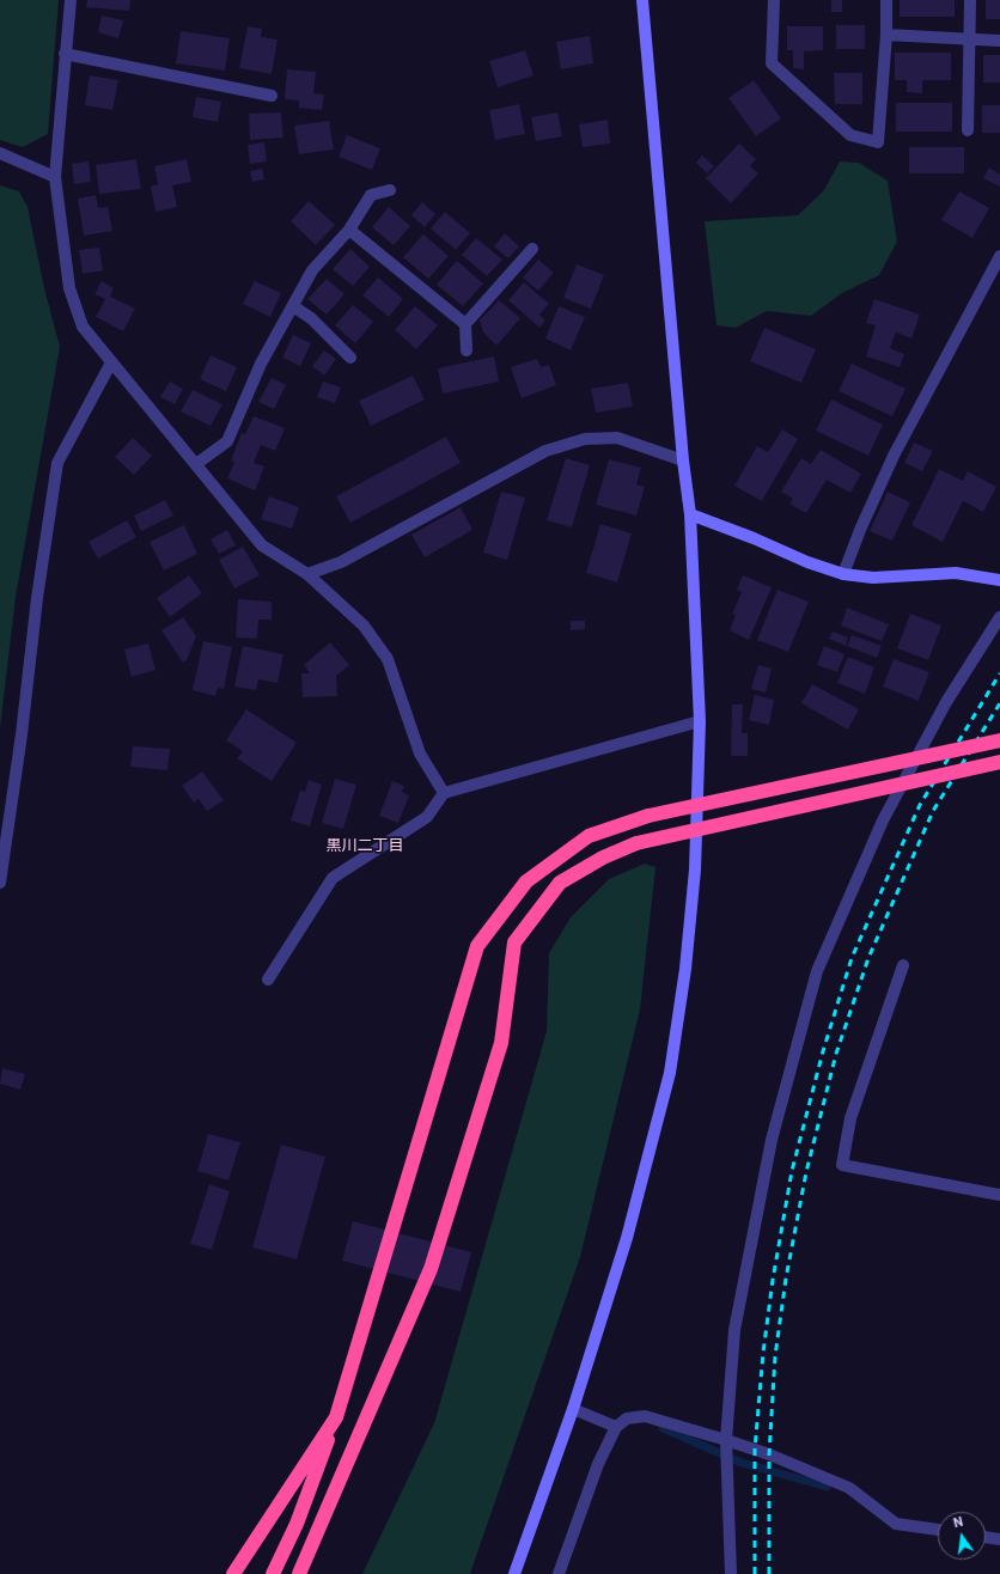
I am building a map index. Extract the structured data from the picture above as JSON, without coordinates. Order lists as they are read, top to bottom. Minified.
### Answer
{"districts":["黒川二丁目"],"north":"top"}
